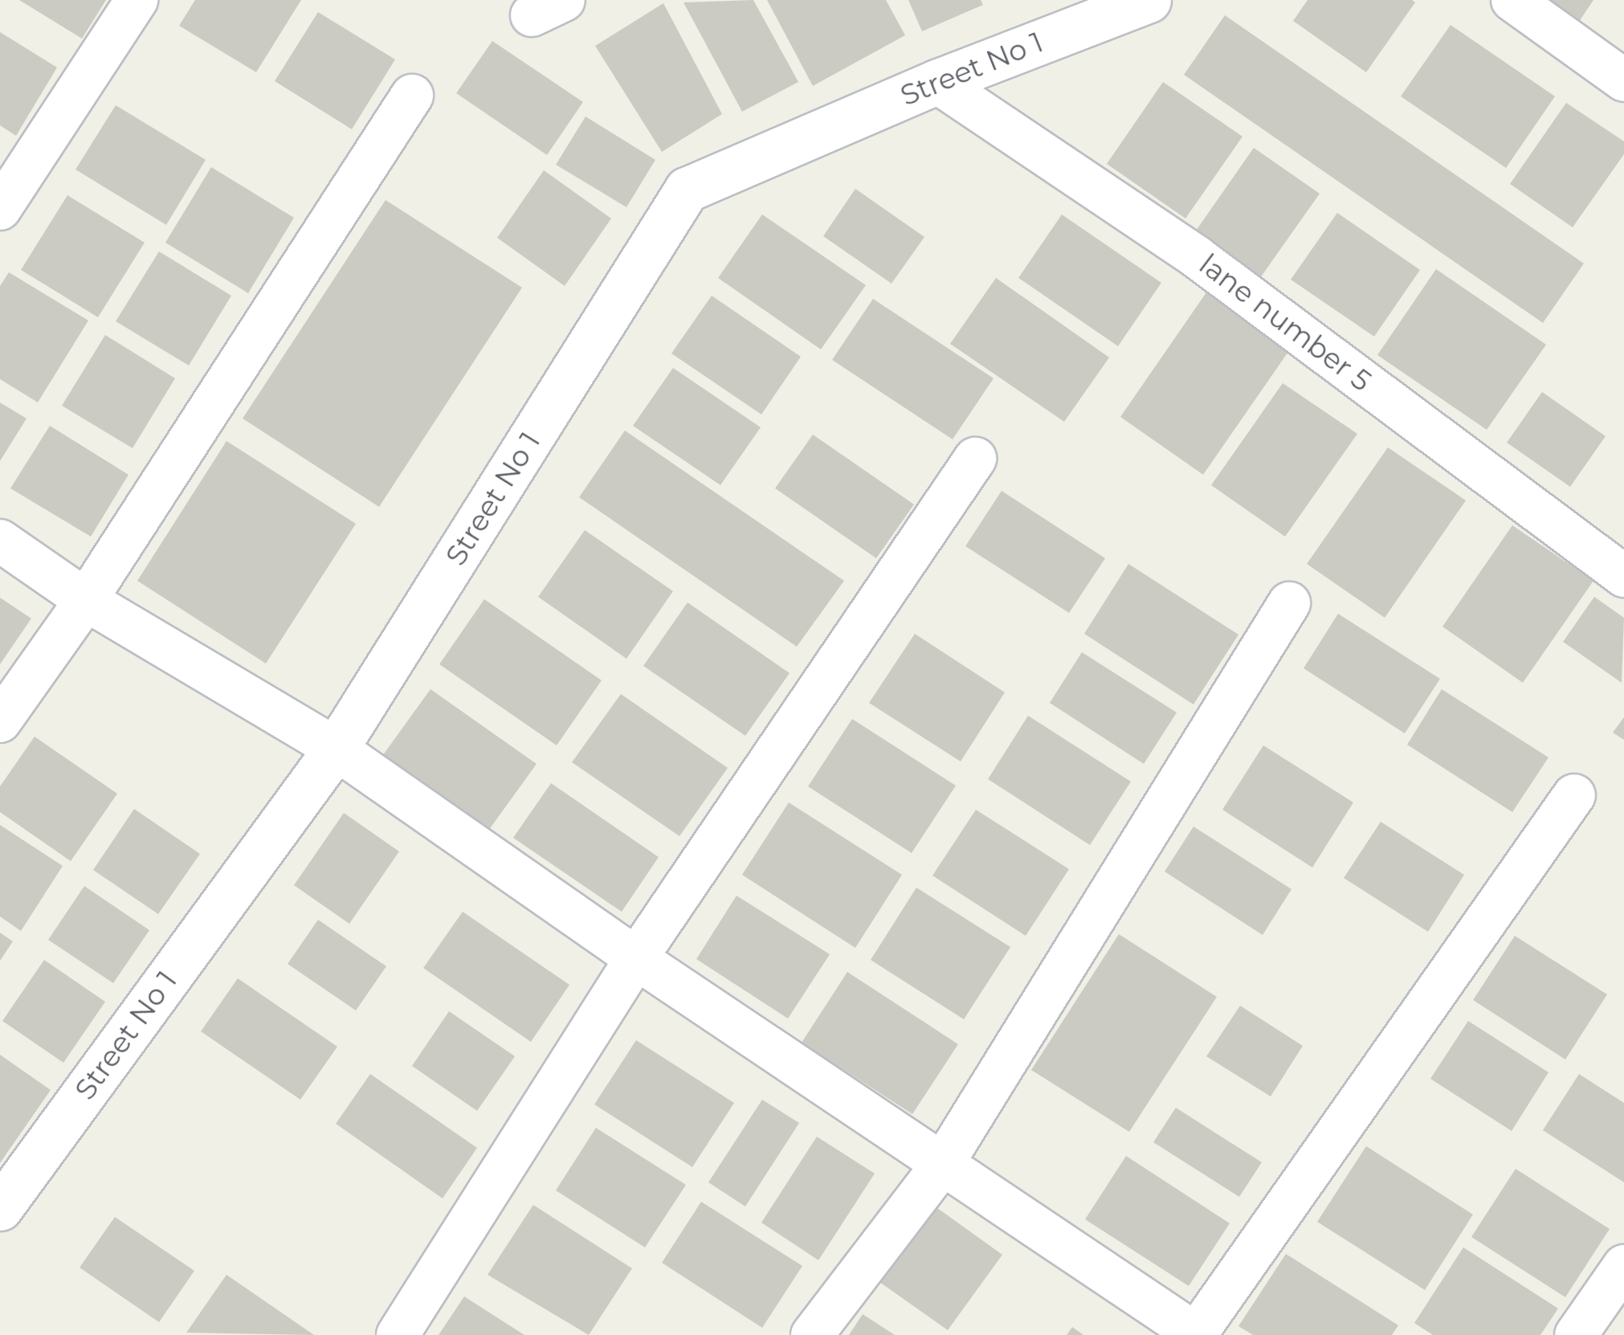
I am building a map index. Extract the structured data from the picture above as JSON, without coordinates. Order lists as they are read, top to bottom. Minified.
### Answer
{"streets":{"street":["Street No 1","lane number 5"]},"crossings":[["Street No 1","lane number 5"]]}
